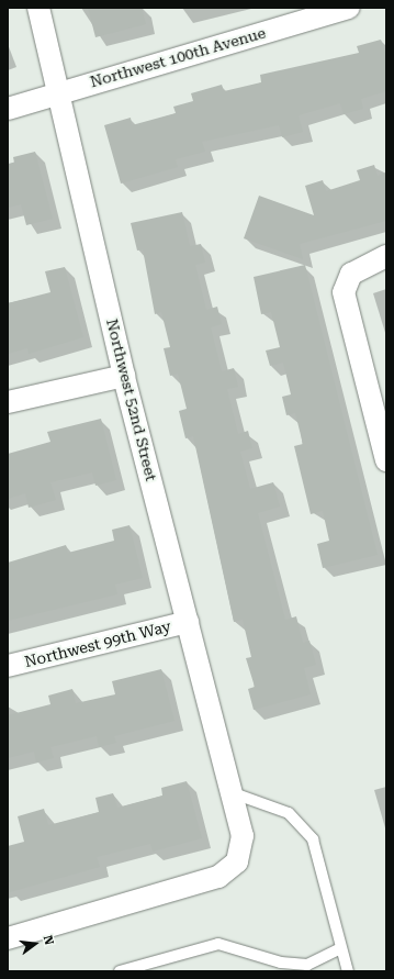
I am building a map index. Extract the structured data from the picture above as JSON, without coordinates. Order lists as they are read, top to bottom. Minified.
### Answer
{"streets":{"street":["Northwest 100th Avenue","Northwest 52nd Street","Northwest 99th Way"]},"crossings":[["Northwest 100th Avenue","Northwest 52nd Street"],["Northwest 52nd Street","Northwest 99th Way"]],"north":"right"}
